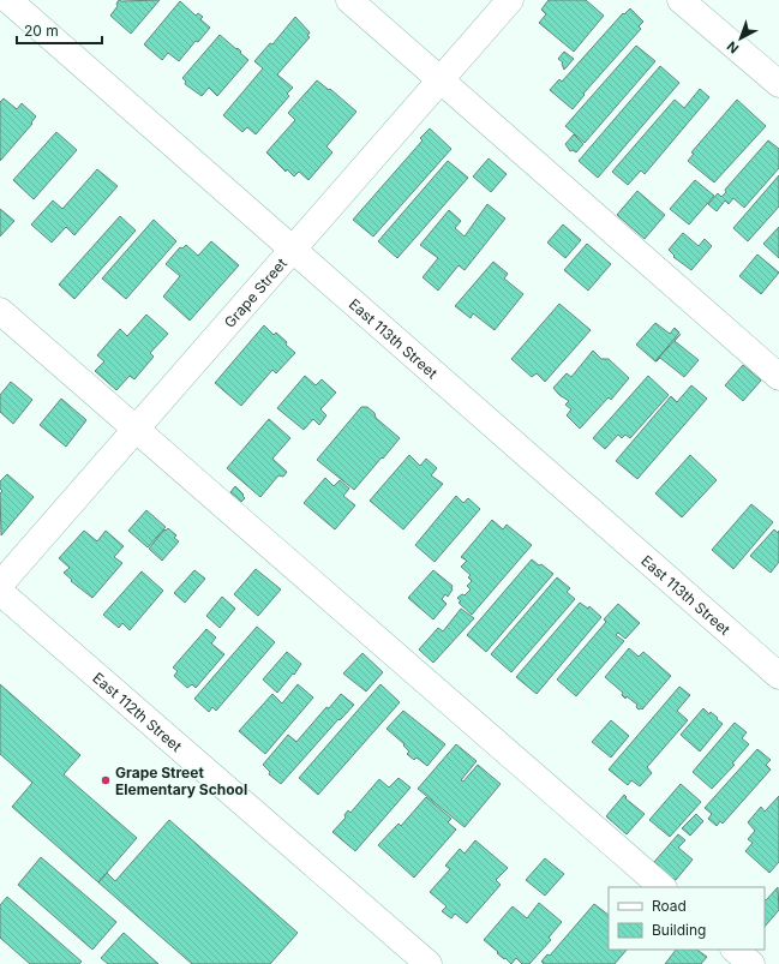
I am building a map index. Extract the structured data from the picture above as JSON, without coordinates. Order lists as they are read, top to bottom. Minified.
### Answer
{"streets":{"street":["Grape Street","East 113th Street","East 112th Street"]},"crossings":[["Grape Street","East 113th Street"]],"places":["Grape Street Elementary School"],"legend":["Road","Building"],"scale_bar":"20 m","north":"bottom left"}
